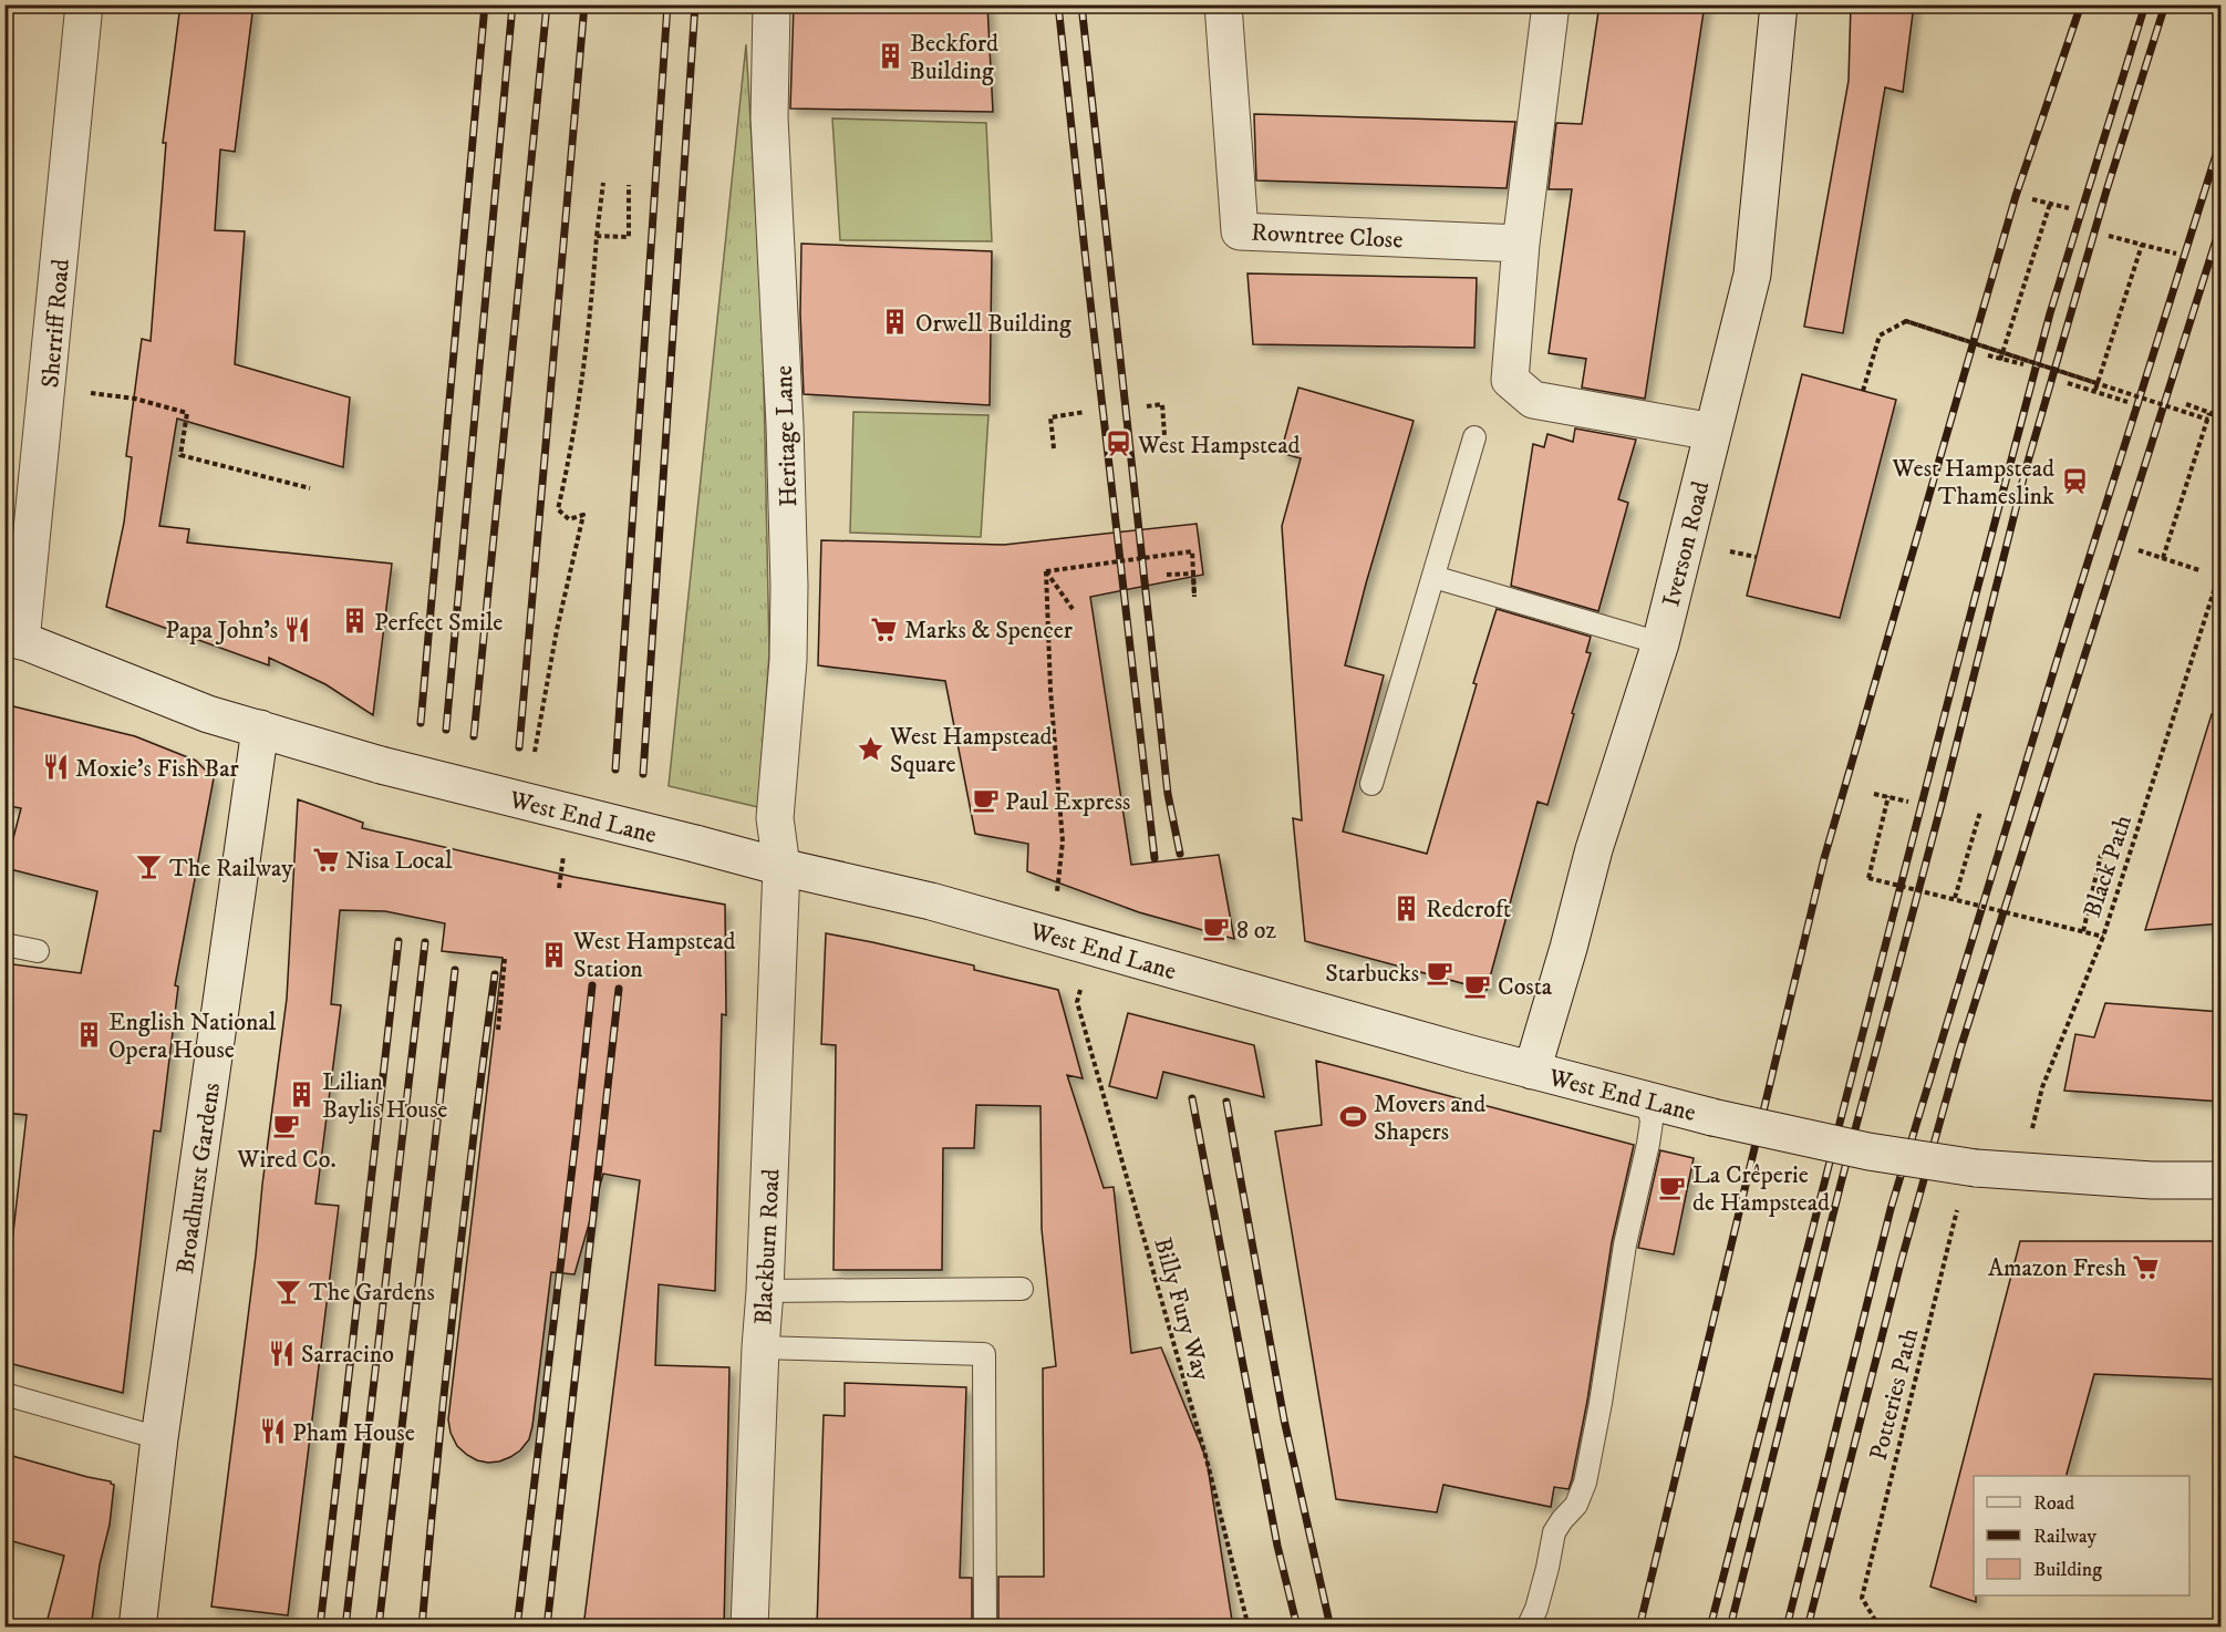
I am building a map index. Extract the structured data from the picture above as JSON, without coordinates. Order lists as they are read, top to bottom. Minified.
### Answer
{"streets":{"street":["Rowntree Close","Sherriff Road","Heritage Lane","Iverson Road","West End Lane","Broadhurst Gardens","Blackburn Road"],"path":["Black Path","Billy Fury Way","Potteries Path"]},"crossings":[["Sherriff Road","West End Lane"],["Heritage Lane","West End Lane"],["Heritage Lane","Blackburn Road"],["Iverson Road","West End Lane"],["West End Lane","Black Path"],["West End Lane","Broadhurst Gardens"],["West End Lane","Blackburn Road"],["West End Lane","Potteries Path"]],"places":{"building":["Beckford Building","Orwell Building","Perfect Smile","Redcroft","West Hampstead Station","English National Opera House","Lilian Baylis House"],"station":["West Hampstead","West Hampstead Thameslink"],"restaurant":["Papa John's","Moxie's Fish Bar","Sarracino","Pham House"],"supermarket":["Marks & Spencer","Nisa Local","Amazon Fresh"],"place":["West Hampstead Square"],"cafe":["Paul Express","8 oz","Starbucks","Costa","Wired Co.","La Crêperie de Hampstead"],"bar":["The Railway","The Gardens"],"sports":["Movers and Shapers"]},"legend":["Road","Railway","Building"]}
